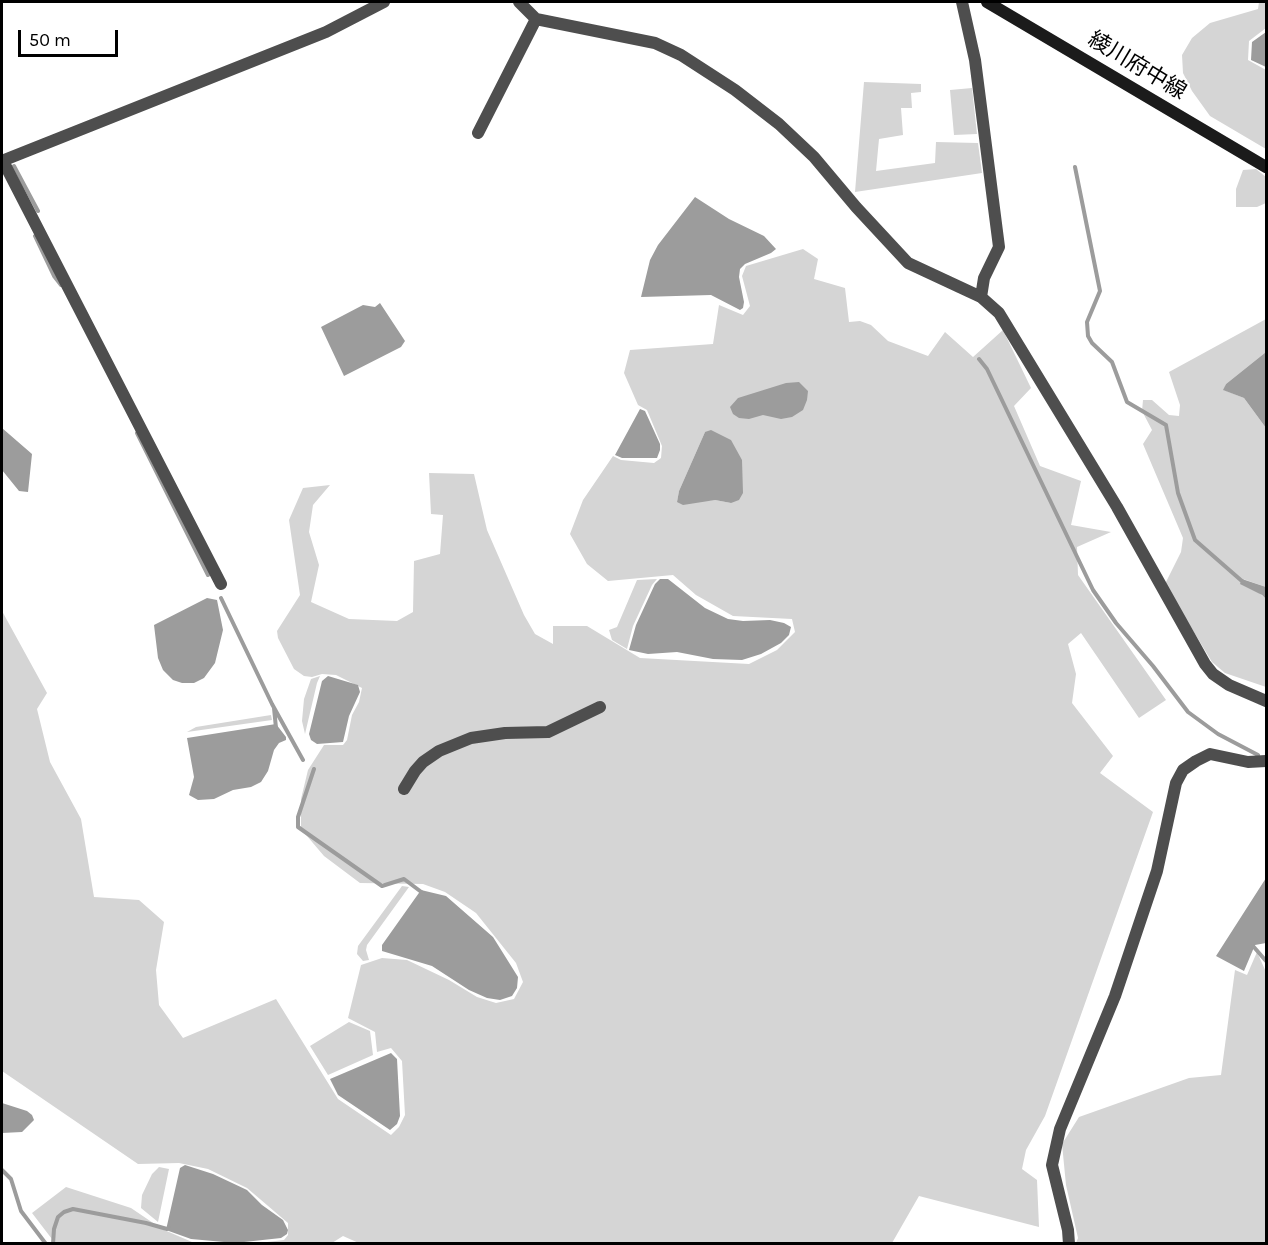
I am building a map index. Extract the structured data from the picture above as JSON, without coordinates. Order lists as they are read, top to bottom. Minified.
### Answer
{"streets":{"main road":["綾川府中線"]},"scale_bar":"50 m"}
